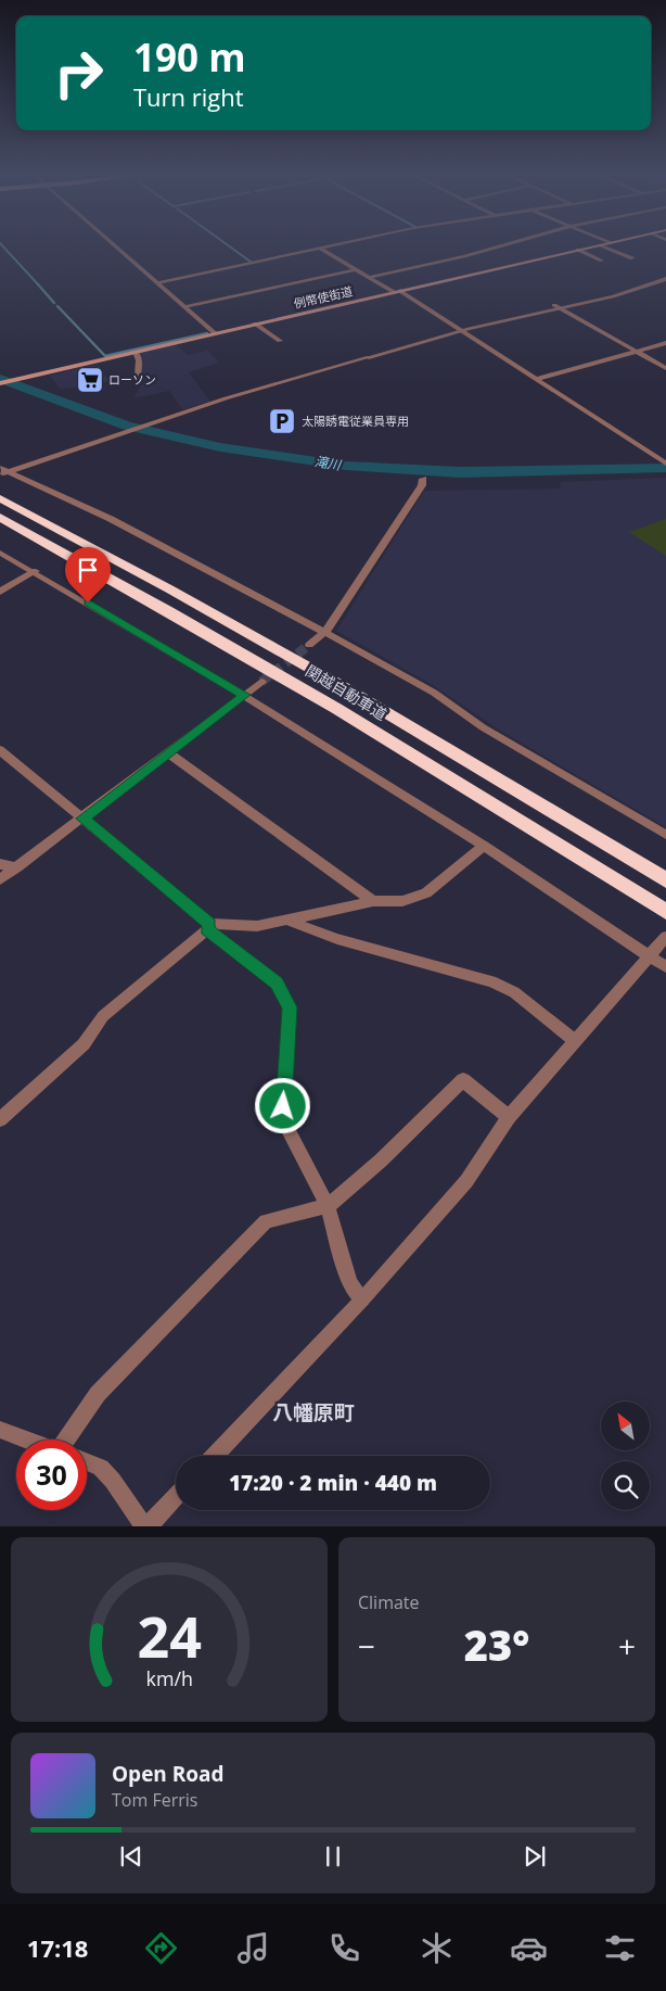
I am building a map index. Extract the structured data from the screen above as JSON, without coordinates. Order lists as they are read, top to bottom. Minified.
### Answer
{"streets":{"highway":["関越自動車道"],"main road":["例幣使街道"]},"districts":["八幡原町"],"water":["滝川"],"places":{"supermarket":["ローソン"],"parking":["太陽誘電従業員専用"]},"north":"top left","page":{"turn":["190 m","Turn right"],"limit":"30","trip":"17:20 · 2 min · 440 m","tile":"Climate","heat":["−","23°","+"],"song":["Open Road","Tom Ferris"],"tabs":"17:18","gauge":["24","km/h"]}}
